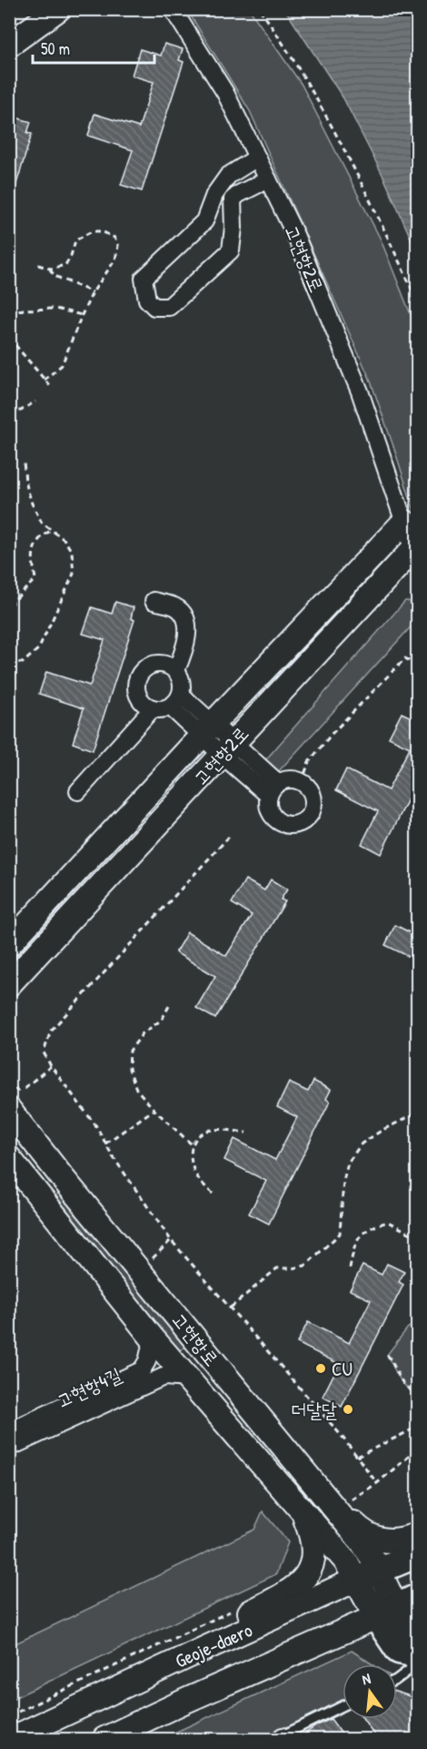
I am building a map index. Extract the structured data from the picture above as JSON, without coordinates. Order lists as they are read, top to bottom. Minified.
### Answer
{"streets":{"main road":["Geoje-daero"],"street":["고현항2로","고현항로","고현항4길"]},"crossings":[["고현항로","고현항4길"],["고현항로","Geoje-daero"]],"places":["CU","더달달"],"scale_bar":"50 m","north":"top"}
